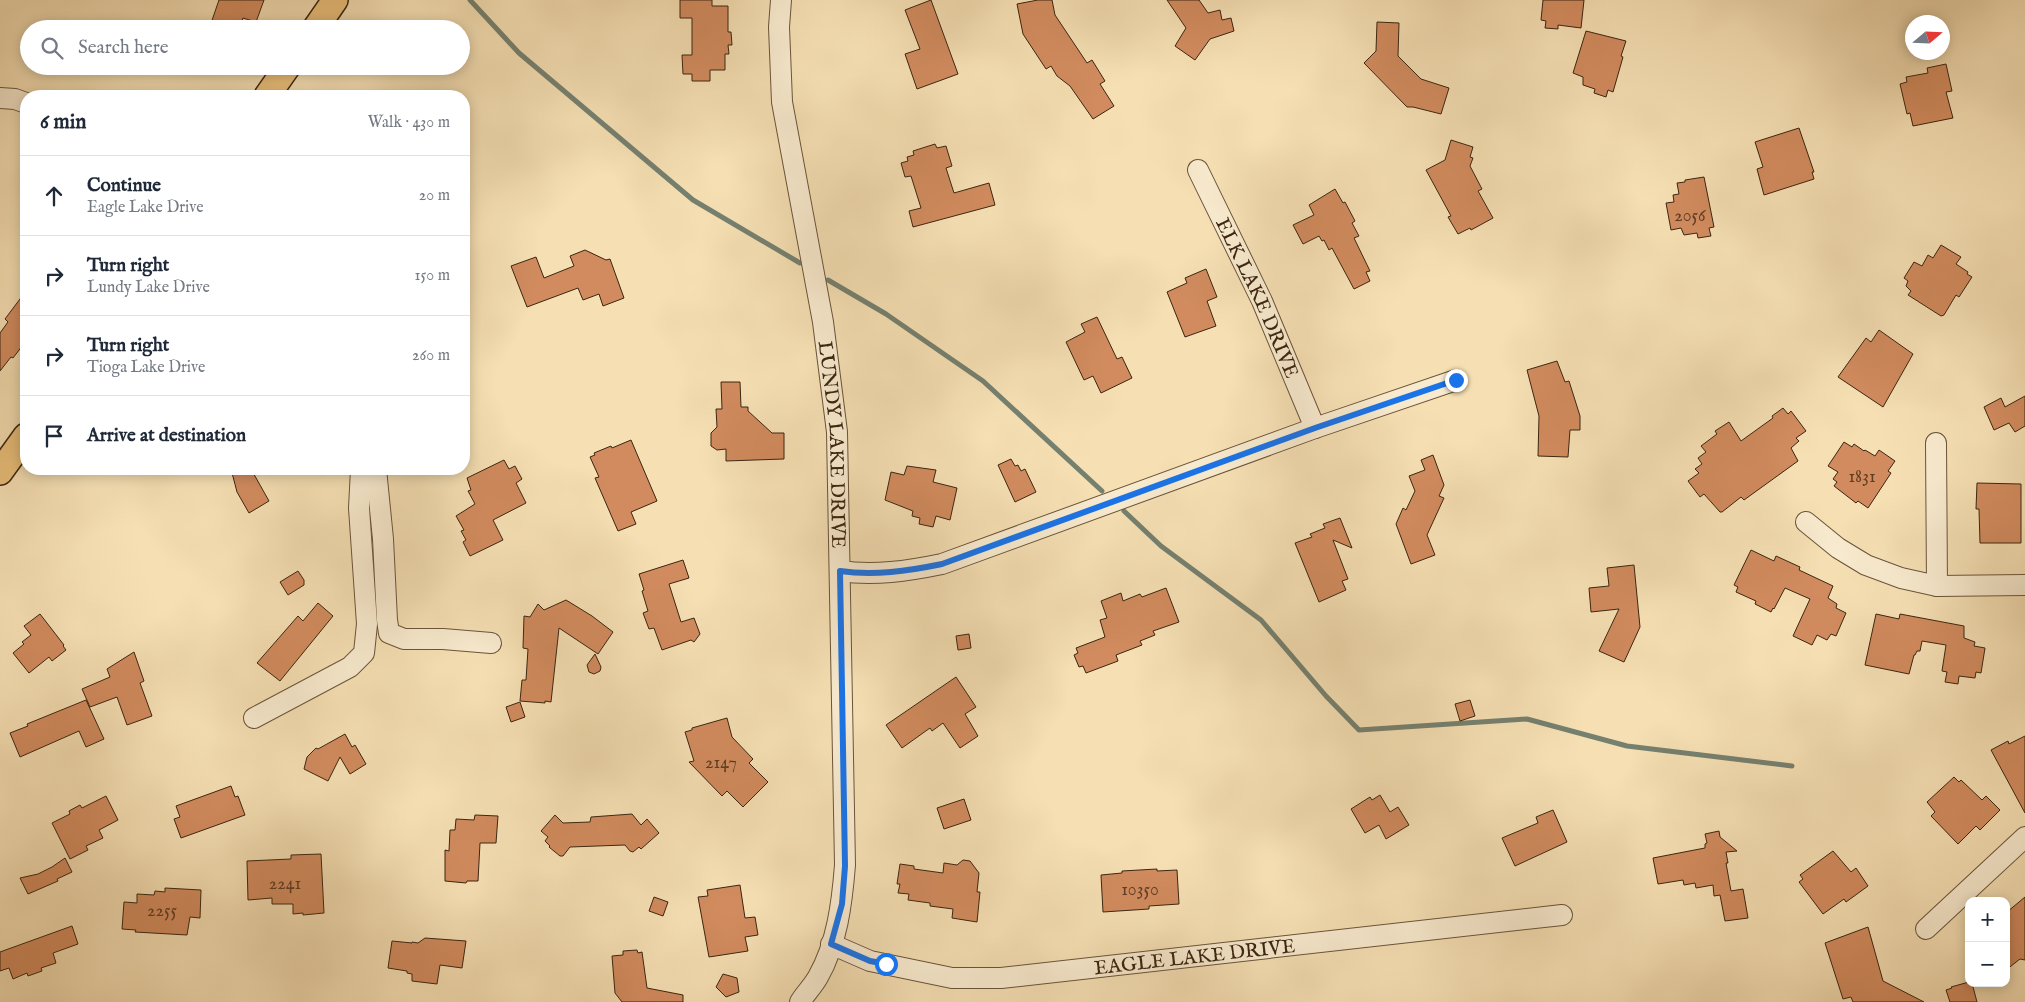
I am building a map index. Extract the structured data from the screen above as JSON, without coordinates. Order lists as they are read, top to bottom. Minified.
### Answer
{"streets":{"street":["ELK LAKE DRIVE","LUNDY LAKE DRIVE","EAGLE LAKE DRIVE"]},"crossings":[["LUNDY LAKE DRIVE","EAGLE LAKE DRIVE"]],"house_numbers":["2056","1831","2147","2241","10350","2255"],"north":"right","page":{"search":"Search here","heading":["6 min","Walk · 430 m"],"list":[["Continue","Eagle Lake Drive","20 m"],["Turn right","Lundy Lake Drive","150 m"],["Turn right","Tioga Lake Drive","260 m"],"Arrive at destination"],"map_buttons":["+","−"]}}
